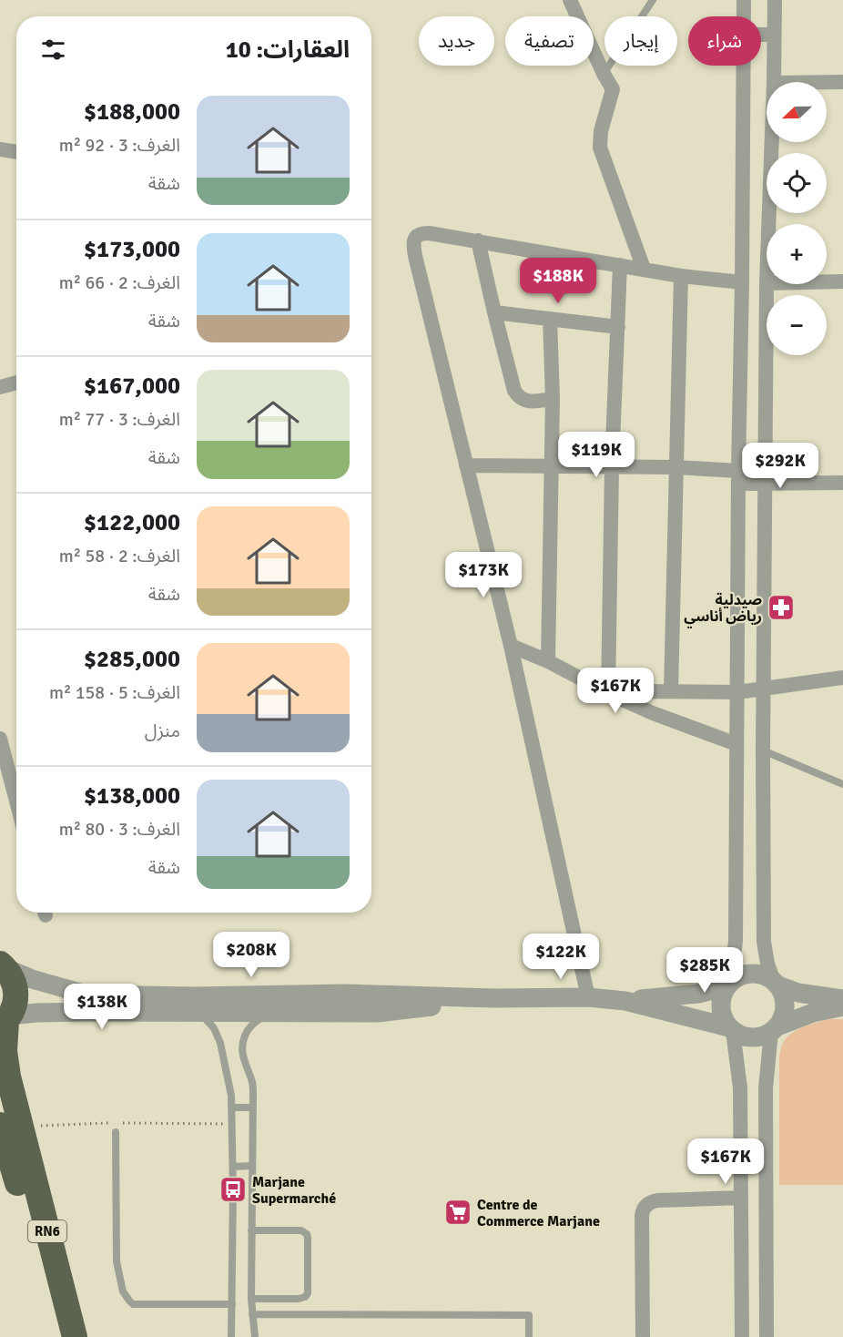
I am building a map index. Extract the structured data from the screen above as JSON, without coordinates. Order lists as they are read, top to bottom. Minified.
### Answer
{"streets":{"highway":["RN6"]},"places":{"pharmacy":["صيدلية رياض أناسي"],"bus stop":["Marjane Supermarché"],"supermarket":["Centre de Commerce Marjane"]},"north":"left","page":{"chip":["شراء","إيجار","تصفية","جديد"],"heading":"العقارات: 10","map_buttons":["+","−"],"list":[{"name":"$188,000","note":"الغرف: 3 · 92 m² · شقة"},{"name":"$173,000","note":"الغرف: 2 · 66 m² · شقة"},{"name":"$167,000","note":"الغرف: 3 · 77 m² · شقة"},{"name":"$122,000","note":"الغرف: 2 · 58 m² · شقة"},{"name":"$285,000","note":"الغرف: 5 · 158 m² · منزل"},{"name":"$138,000","note":"الغرف: 3 · 80 m² · شقة"}],"price":["$188K","$119K","$292K","$173K","$167K","$208K","$122K","$285K","$138K","$167K"]}}
